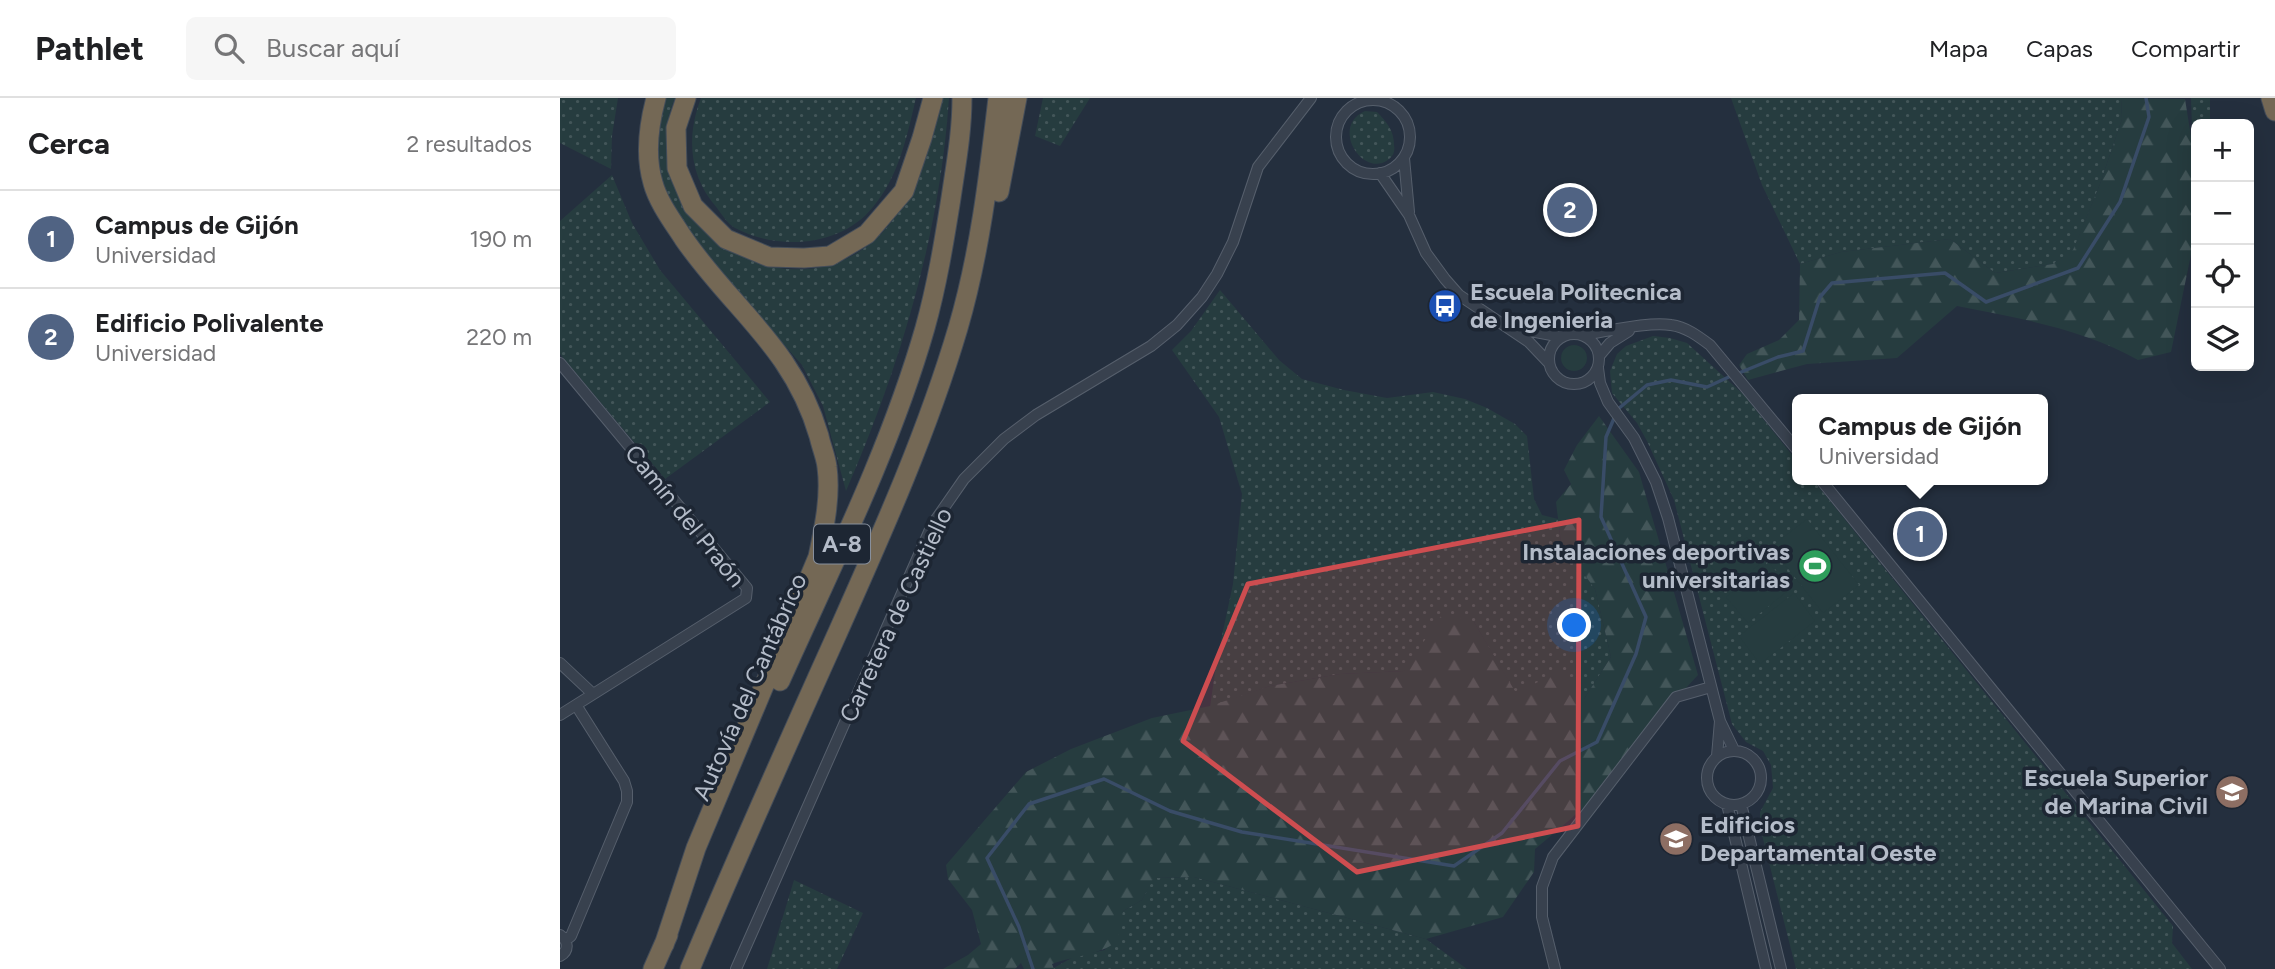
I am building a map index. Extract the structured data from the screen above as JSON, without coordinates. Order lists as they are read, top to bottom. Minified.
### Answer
{"streets":{"highway":["A-8","Autovía del Cantábrico"],"street":["Camín del Praón","Carretera de Castiello"]},"places":{"bus stop":["Escuela Politecnica de Ingenieria"],"sports":["Instalaciones deportivas universitarias"],"school or university":["Escuela Superior de Marina Civil","Edificios Departamental Oeste"]},"page":{"header":"Pathlet","search":"Buscar aquí","nav":["Mapa","Capas","Compartir"],"heading":["Cerca","2 resultados"],"map_buttons":["+","−"],"pins":["2","1"],"list":[{"mark":"1","name":"Campus de Gijón","note":"Universidad","value":"190 m"},{"mark":"2","name":"Edificio Polivalente","note":"Universidad","value":"220 m"}],"popup":["Campus de Gijón","Universidad"]}}
